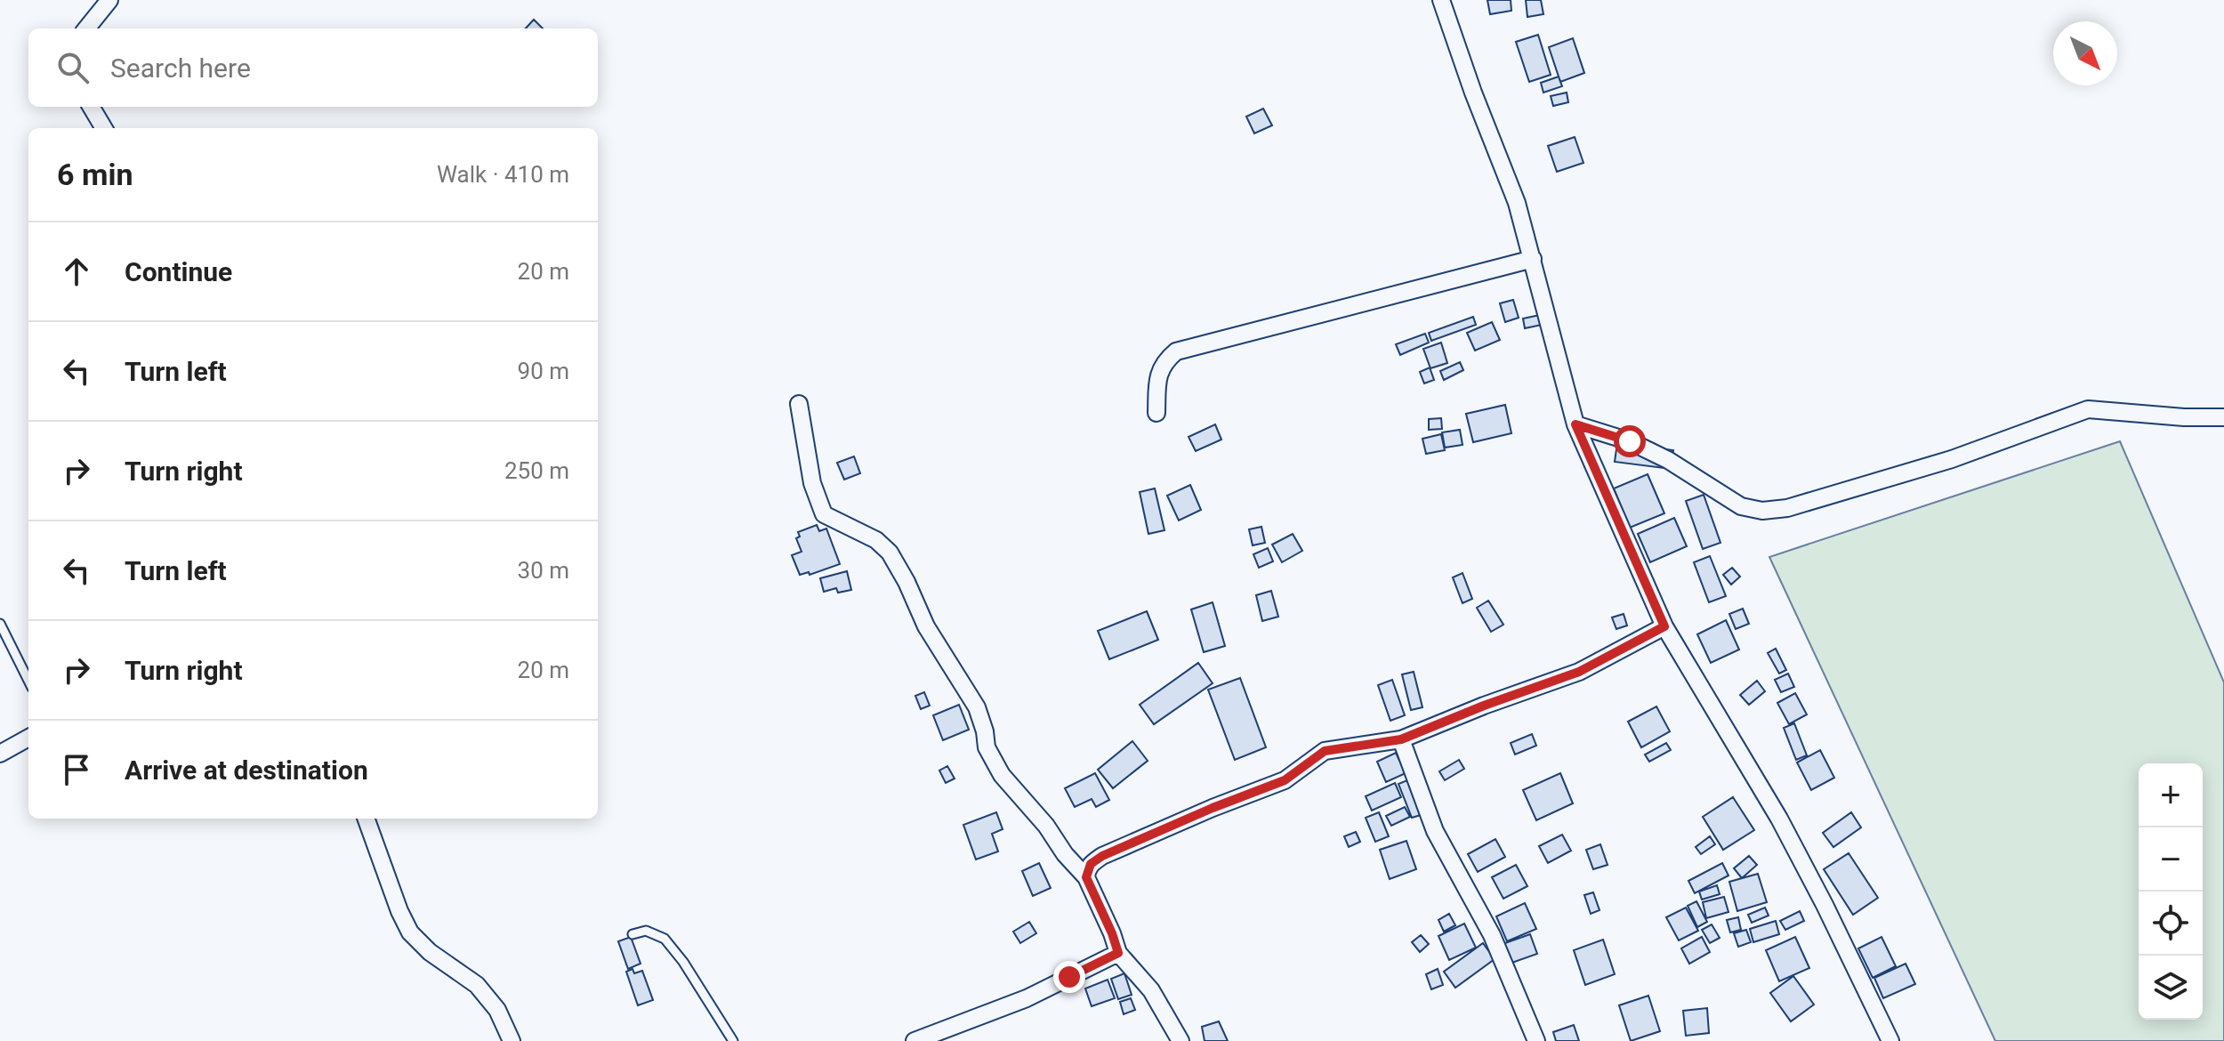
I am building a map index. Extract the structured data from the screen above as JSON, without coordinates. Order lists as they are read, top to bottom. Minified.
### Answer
{"north":"bottom right","page":{"search":"Search here","heading":["6 min","Walk · 410 m"],"list":[["Continue","20 m"],["Turn left","90 m"],["Turn right","250 m"],["Turn left","30 m"],["Turn right","20 m"],"Arrive at destination"],"map_buttons":["+","−"]}}
